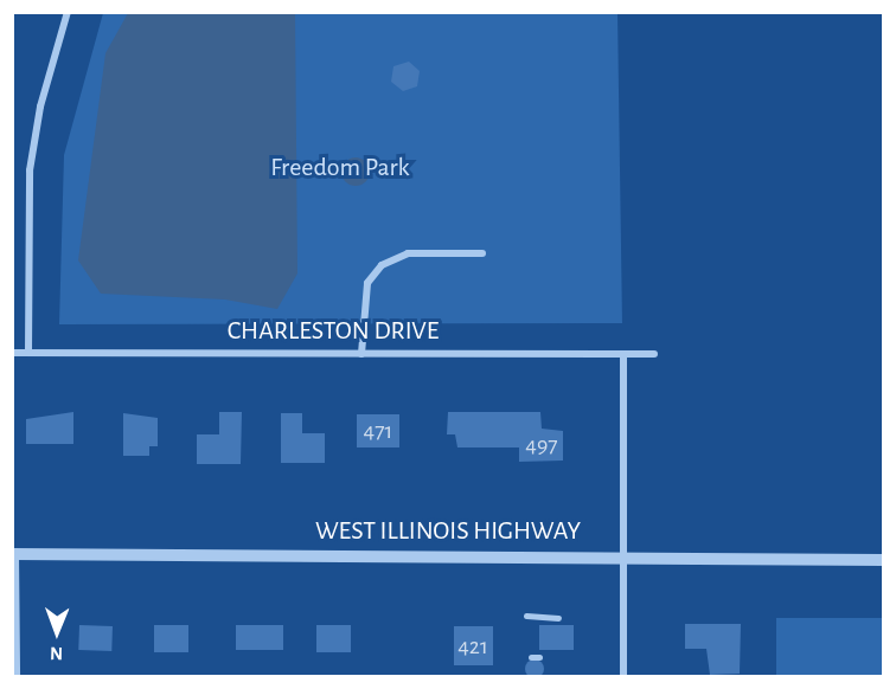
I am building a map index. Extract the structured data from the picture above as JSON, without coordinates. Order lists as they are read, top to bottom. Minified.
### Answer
{"streets":{"street":["CHARLESTON DRIVE","WEST ILLINOIS HIGHWAY"]},"parks":["Freedom Park"],"house_numbers":["471","497","421"],"north":"bottom"}
